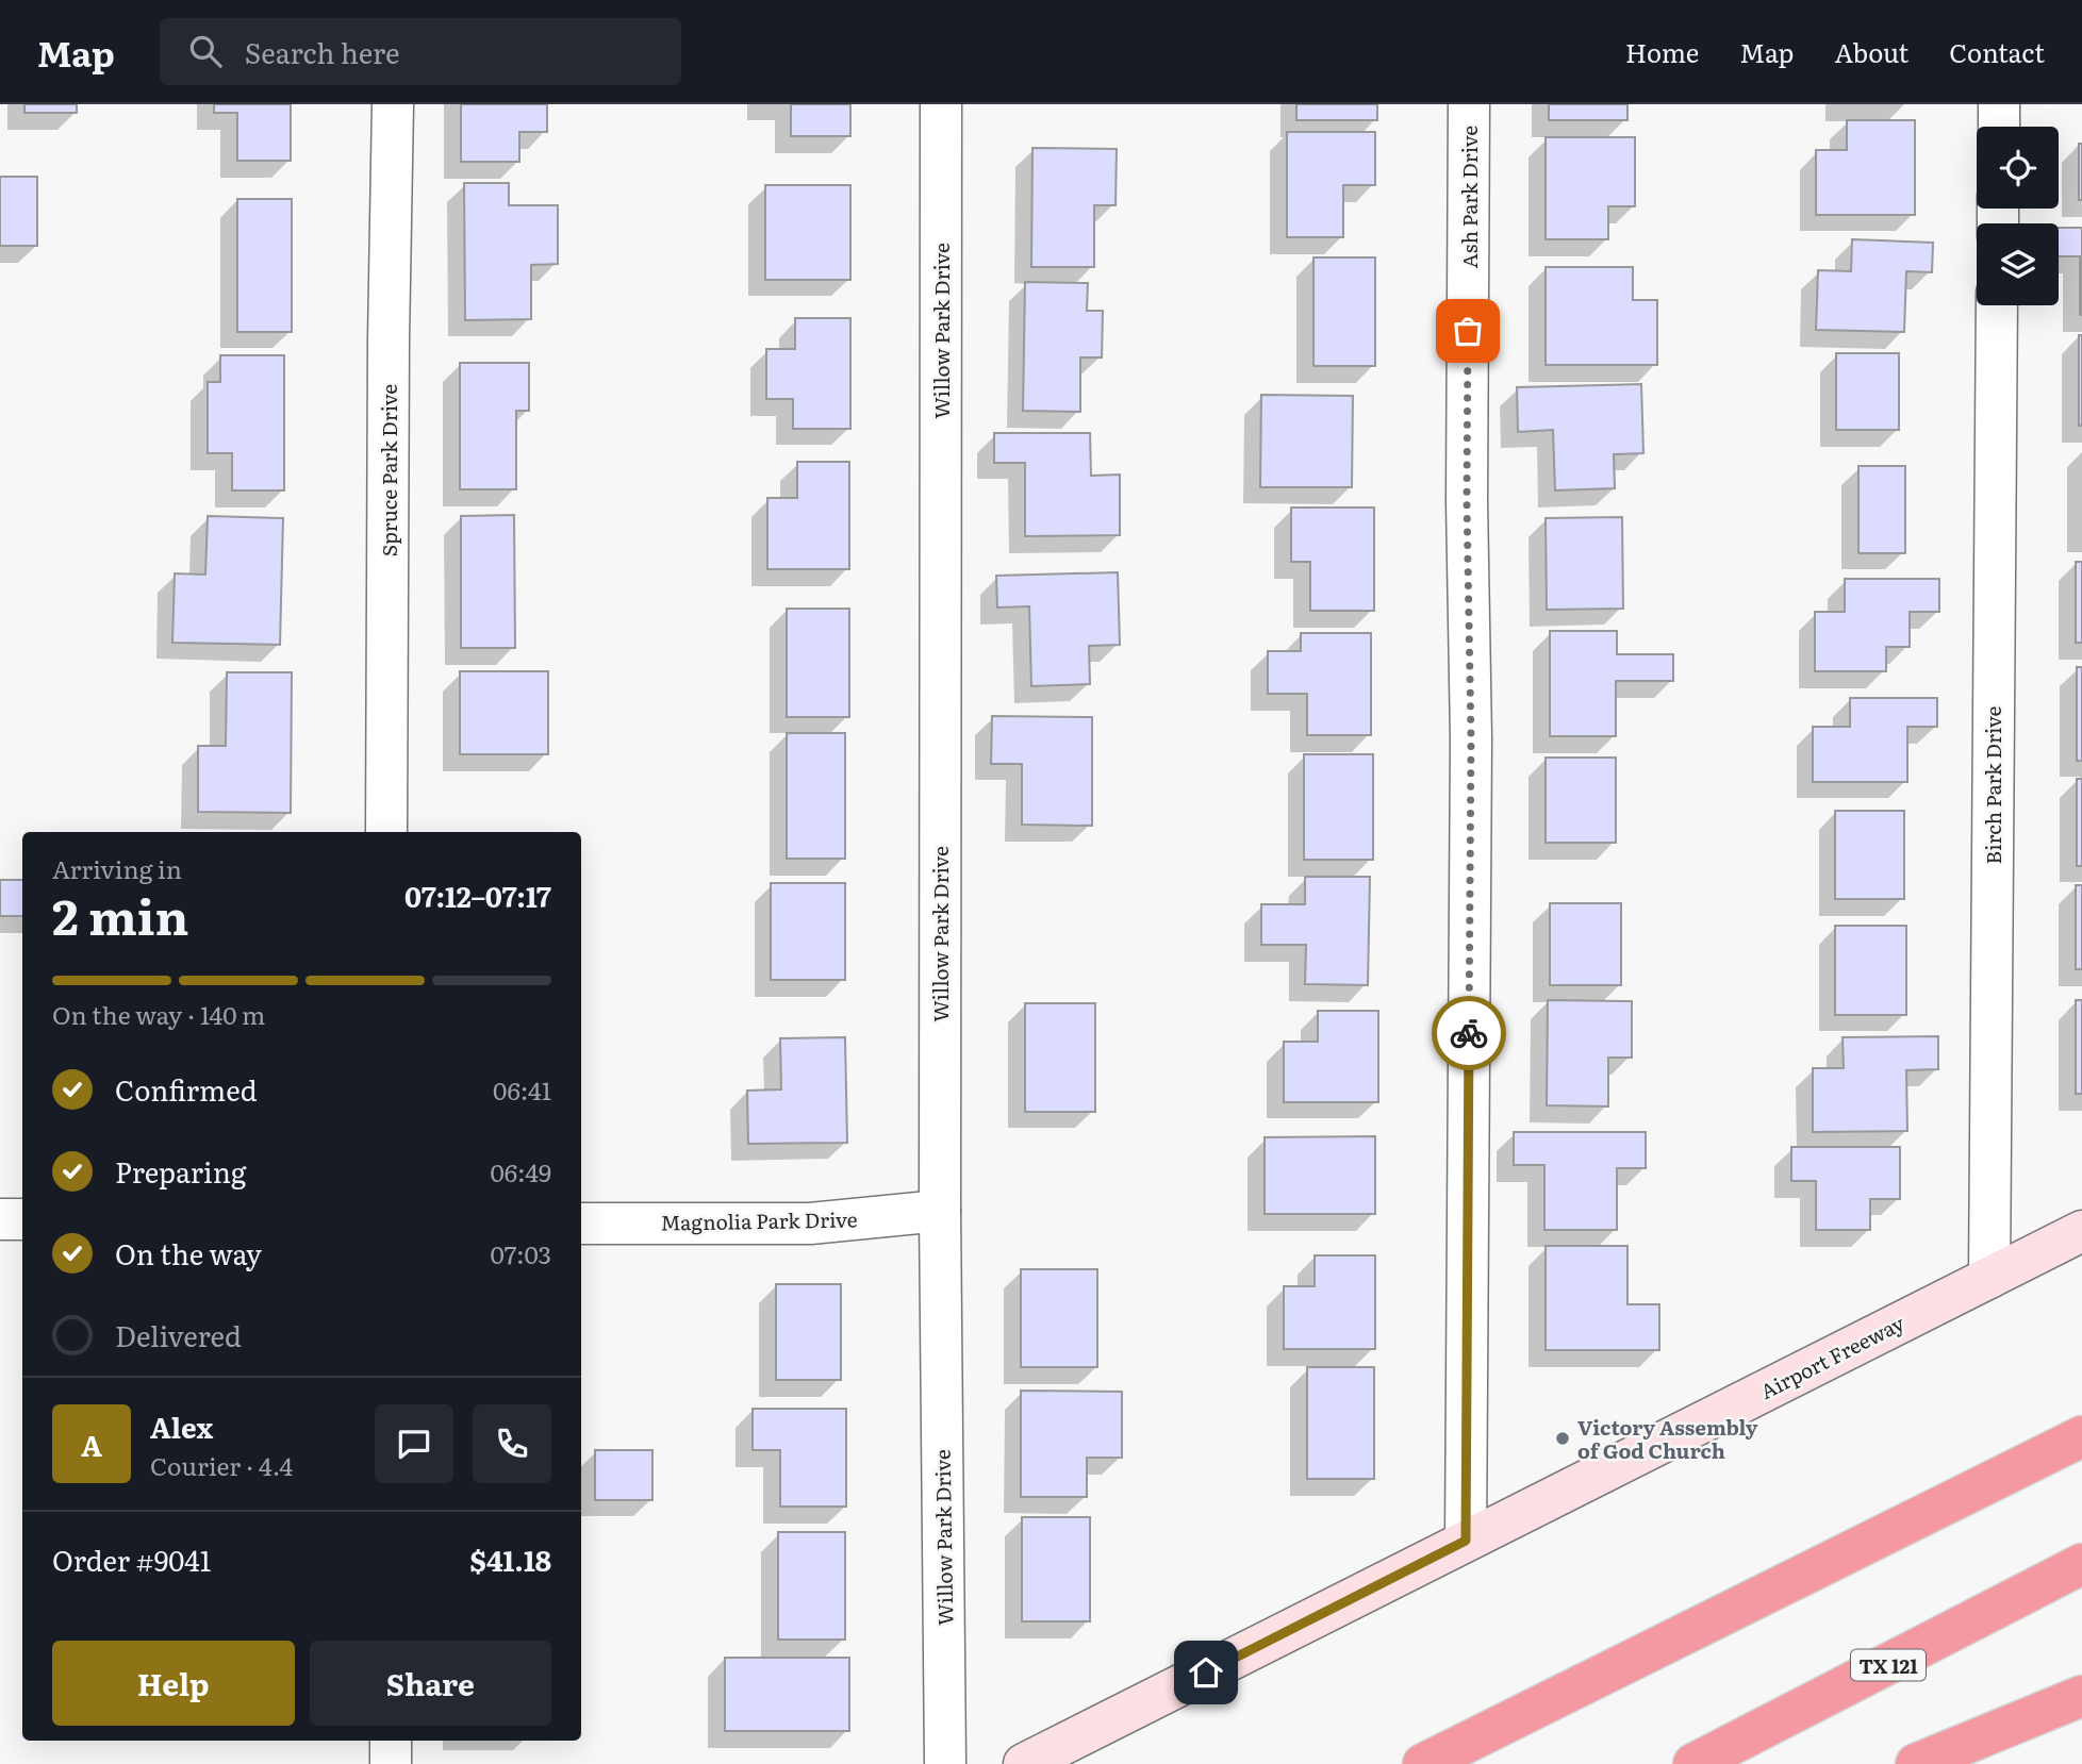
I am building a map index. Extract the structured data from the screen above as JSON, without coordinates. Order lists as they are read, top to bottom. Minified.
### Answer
{"streets":{"highway":["TX 121"],"main road":["Airport Freeway"],"street":["Ash Park Drive","Willow Park Drive","Spruce Park Drive","Birch Park Drive","Magnolia Park Drive"]},"crossings":[["Ash Park Drive","Airport Freeway"],["Willow Park Drive","Magnolia Park Drive"],["Birch Park Drive","Airport Freeway"]],"places":["Victory Assembly of God Church"],"page":{"header":"Map","search":"Search here","nav":["Home","Map","About","Contact"],"heading":["2 min","Arriving in","07:12–07:17"],"panel":["Alex","Courier · 4.4","Order #9041","$41.18"],"bar":"On the way · 140 m","list":[["Confirmed","06:41"],["Preparing","06:49"],["On the way","07:03"],"Delivered"],"round":"A","buttons":["Help","Share"]}}
